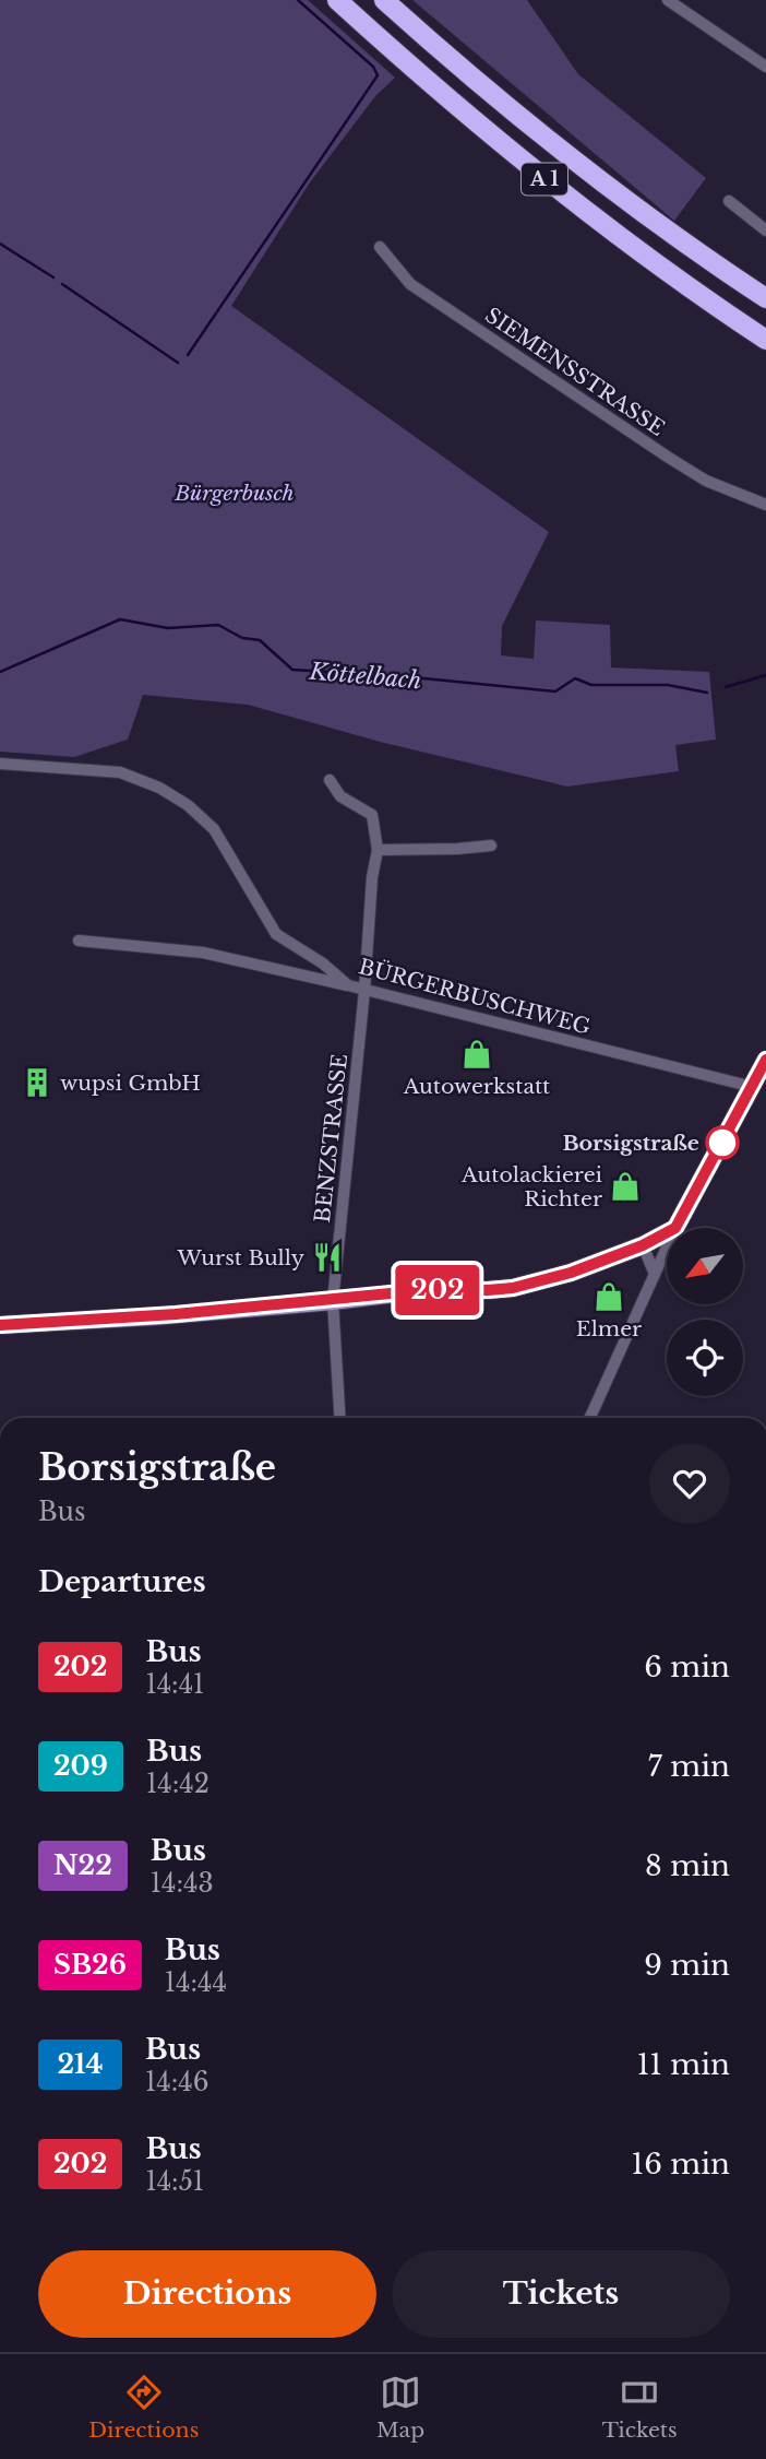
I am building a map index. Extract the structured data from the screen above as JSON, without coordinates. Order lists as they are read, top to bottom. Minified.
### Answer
{"streets":{"highway":["A 1"],"street":["SIEMENSSTRASSE","BÜRGERBUSCHWEG","BENZSTRASSE"]},"crossings":[["BÜRGERBUSCHWEG","BENZSTRASSE"]],"water":["Köttelbach"],"parks":["Bürgerbusch"],"places":{"shop":["Autowerkstatt","Autolackierei Richter","Elmer"],"building":["wupsi GmbH"],"other":["Borsigstraße"],"restaurant":["Wurst Bully"]},"lines":["bus line 202"],"north":"bottom left","page":{"on_map":"202","heading":[["Borsigstraße","Bus"],"Departures"],"list":[{"mark":"202","name":"Bus","note":"14:41","value":"6 min"},{"mark":"209","name":"Bus","note":"14:42","value":"7 min"},{"mark":"N22","name":"Bus","note":"14:43","value":"8 min"},{"mark":"SB26","name":"Bus","note":"14:44","value":"9 min"},{"mark":"214","name":"Bus","note":"14:46","value":"11 min"},{"mark":"202","name":"Bus","note":"14:51","value":"16 min"}],"buttons":["Directions","Tickets"],"tabs":["Directions","Map","Tickets"]}}
